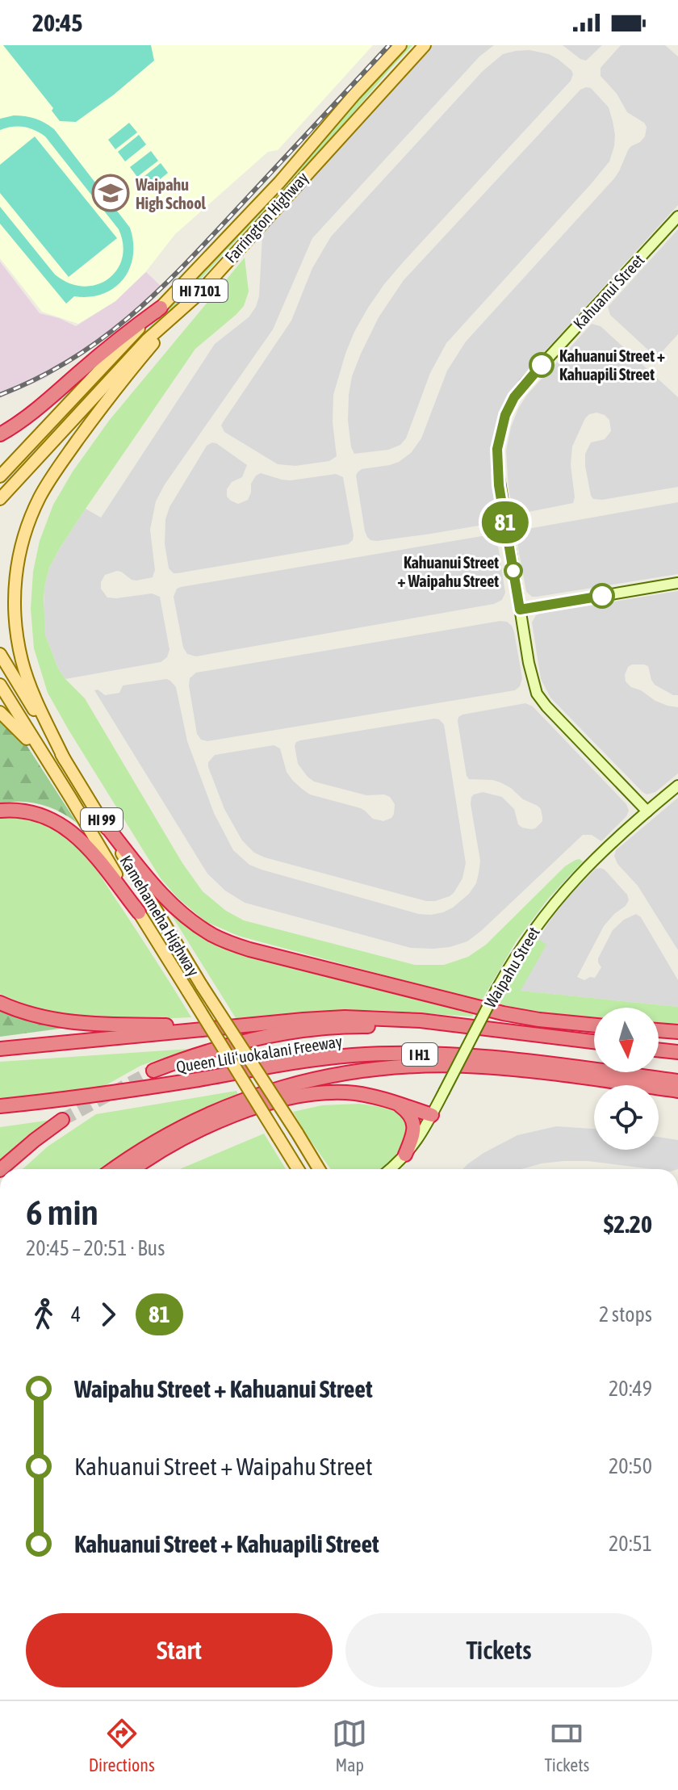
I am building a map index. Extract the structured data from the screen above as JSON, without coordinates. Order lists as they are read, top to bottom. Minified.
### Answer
{"streets":{"highway":["Queen Liliʻuokalani Freeway","I H1"],"main road":["Farrington Highway","HI 7101","HI 99","Kamehameha Highway"],"street":["Kahuanui Street","Waipahu Street"]},"crossings":[["Kahuanui Street","Waipahu Street"],["HI 99","Kamehameha Highway"]],"places":{"school or university":["Waipahu High School"],"other":["Kahuanui Street + Kahuapili Street","Kahuanui Street + Waipahu Street"]},"lines":["bus line 81"],"north":"bottom","page":{"status":"20:45","on_map":"81","heading":["6 min","20:45 – 20:51 · Bus","$2.20"],"legs":["4","81","2 stops"],"list":[{"name":"Waipahu Street + Kahuanui Street","value":"20:49"},{"name":"Kahuanui Street + Waipahu Street","value":"20:50"},{"name":"Kahuanui Street + Kahuapili Street","value":"20:51"}],"buttons":["Start","Tickets"],"tabs":["Directions","Map","Tickets"]}}
